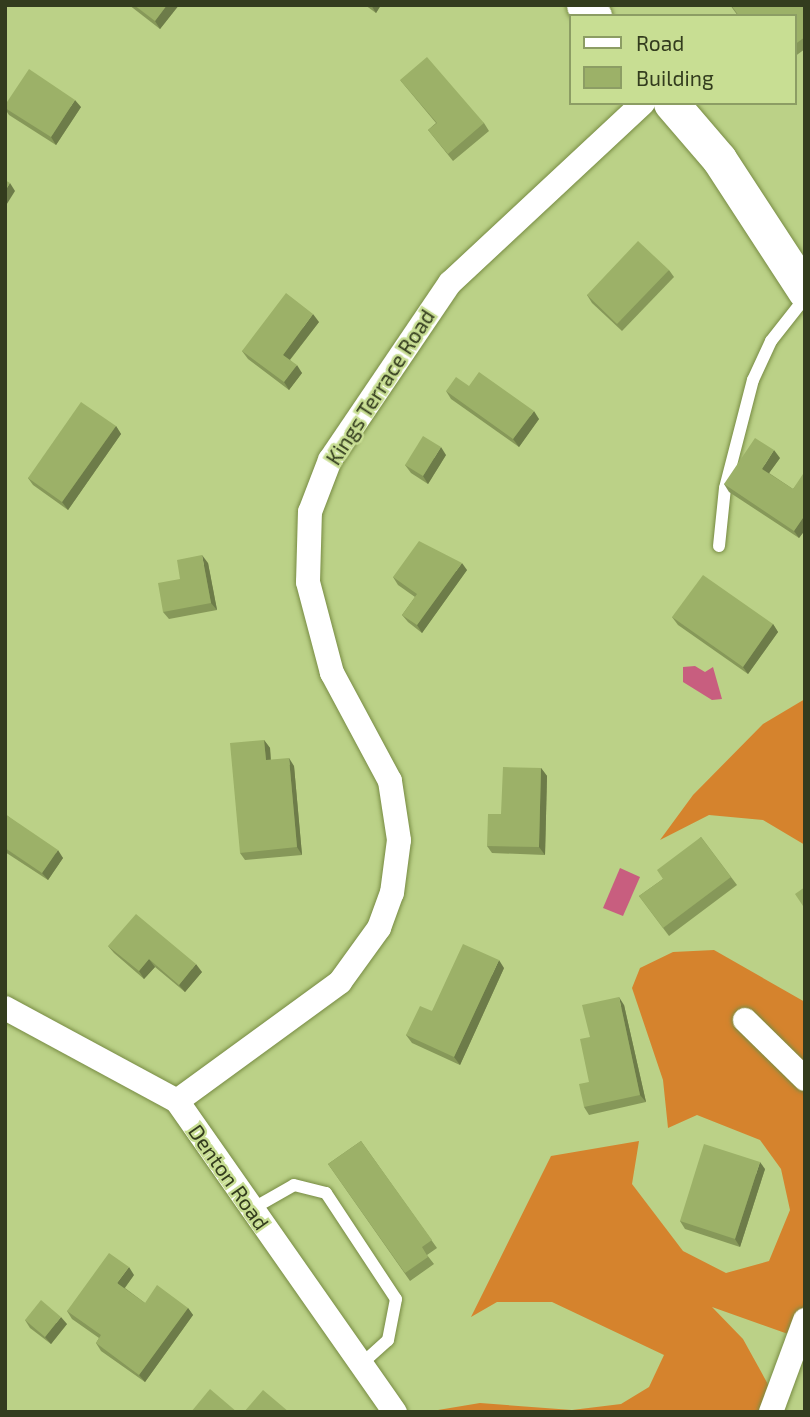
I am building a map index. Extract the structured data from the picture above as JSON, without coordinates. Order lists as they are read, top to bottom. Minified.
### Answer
{"streets":{"street":["Kings Terrace Road","Denton Road"]},"crossings":[["Kings Terrace Road","Denton Road"]],"legend":["Road","Building"]}
